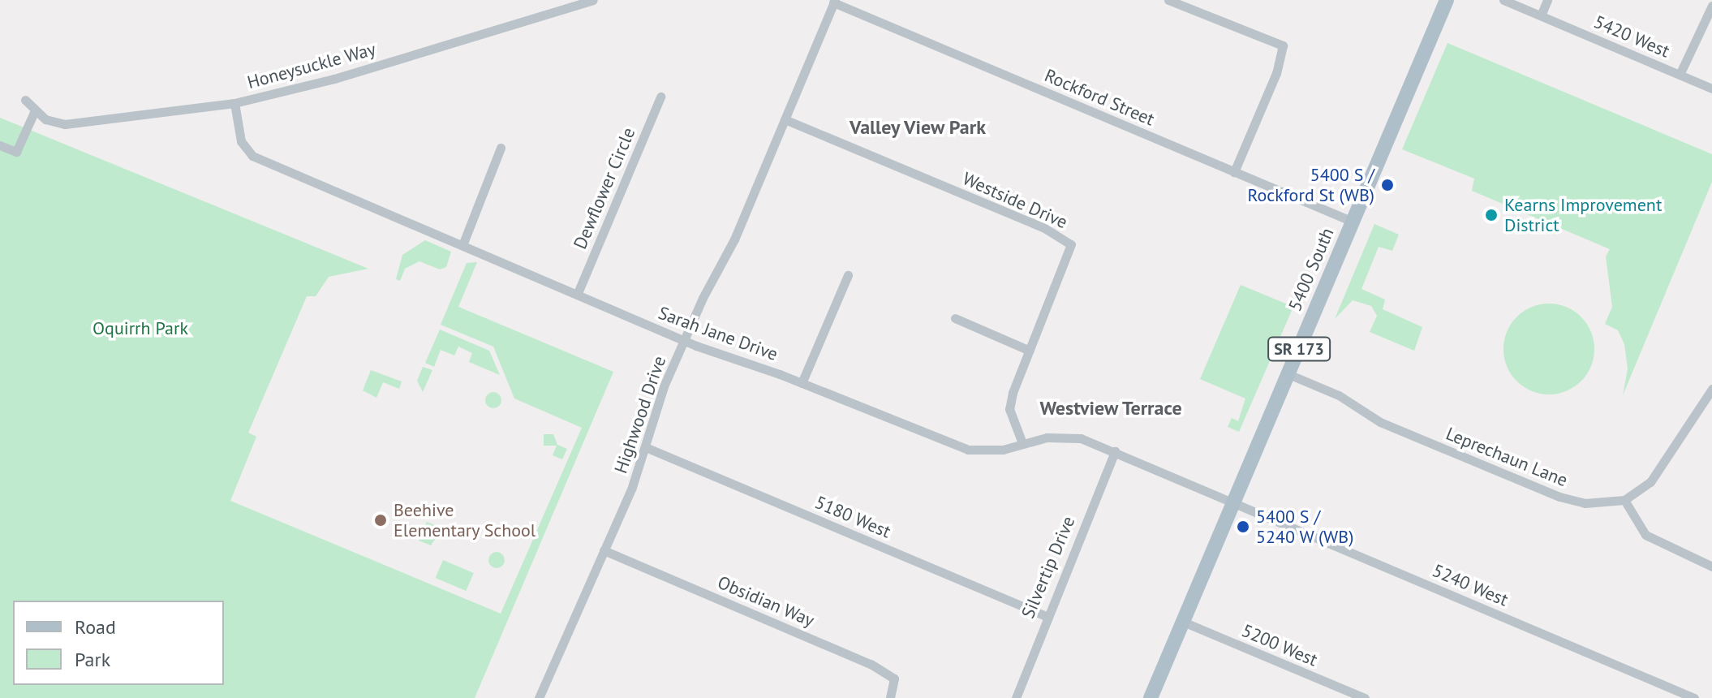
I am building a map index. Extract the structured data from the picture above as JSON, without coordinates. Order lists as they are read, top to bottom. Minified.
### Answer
{"streets":{"main road":["5400 South","SR 173"],"street":["5420 West","Honeysuckle Way","Rockford Street","Dewflower Circle","Westside Drive","Sarah Jane Drive","Highwood Drive","Leprechaun Lane","5180 West","Silvertip Drive","5240 West","Obsidian Way","5200 West"]},"crossings":[["Honeysuckle Way","Sarah Jane Drive"],["Rockford Street","5400 South"],["Rockford Street","Highwood Drive"],["Dewflower Circle","Sarah Jane Drive"],["Westside Drive","Sarah Jane Drive"],["Westside Drive","Highwood Drive"],["5400 South","Sarah Jane Drive"],["5400 South","Leprechaun Lane"],["5400 South","5240 West"],["5400 South","5200 West"],["Sarah Jane Drive","Highwood Drive"],["Sarah Jane Drive","Silvertip Drive"],["Sarah Jane Drive","5240 West"],["Highwood Drive","5180 West"],["Highwood Drive","Obsidian Way"],["5180 West","Silvertip Drive"]],"districts":["Valley View Park","Westview Terrace"],"parks":["Oquirrh Park"],"places":["5400 S / Rockford St (WB)","Kearns Improvement District","Beehive Elementary School","5400 S / 5240 W (WB)"],"legend":["Road","Park"]}
